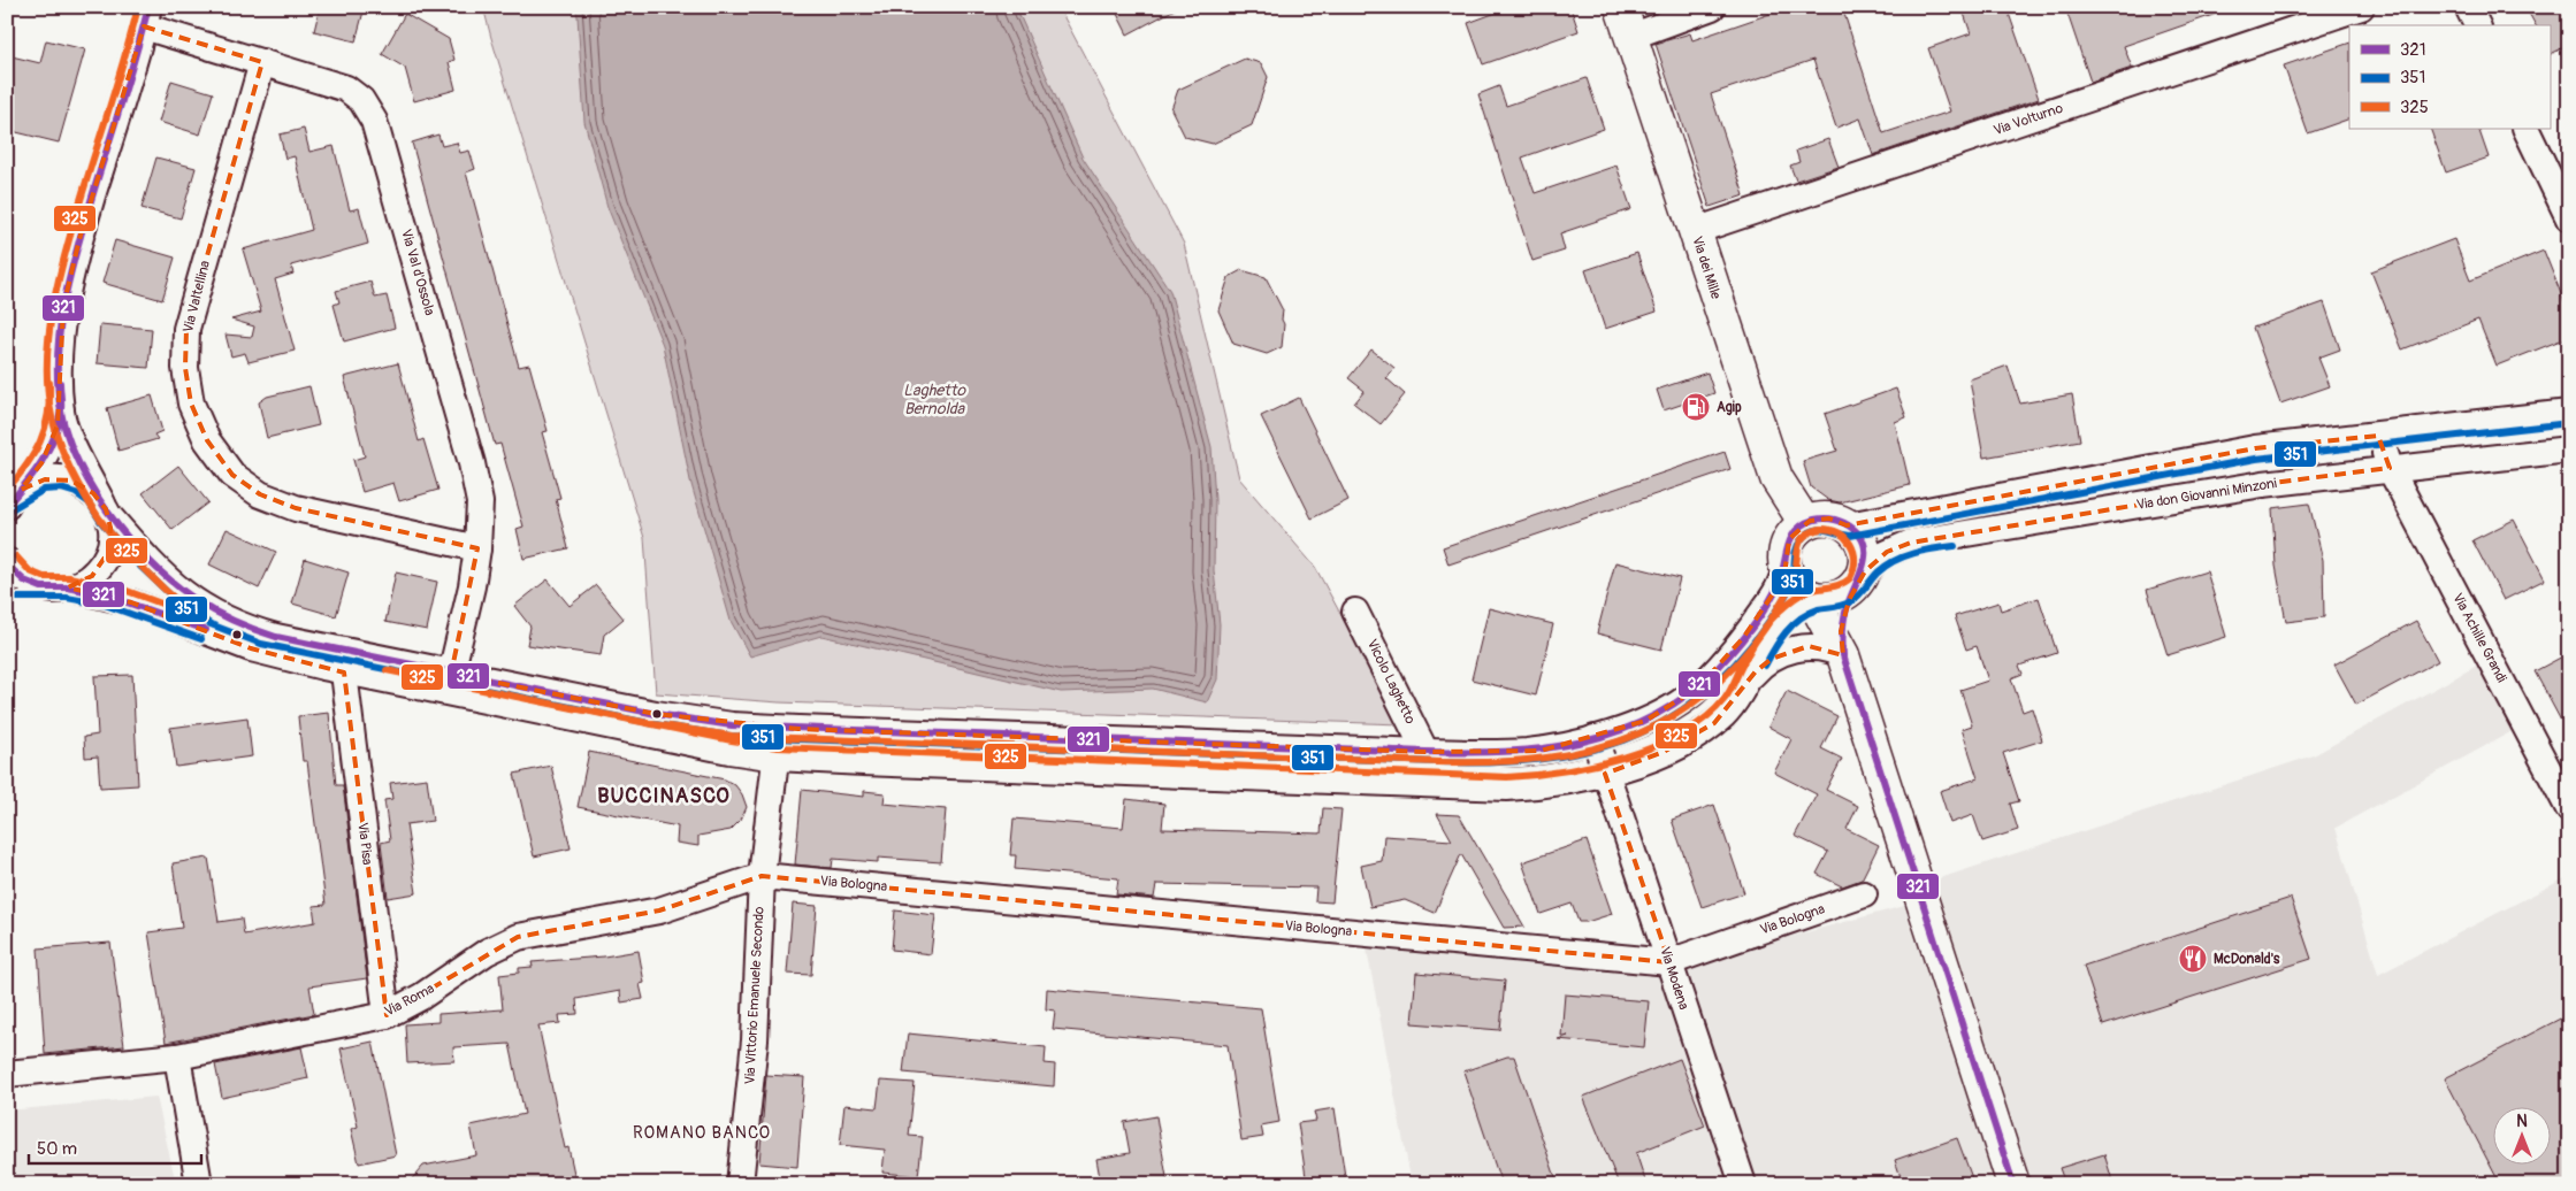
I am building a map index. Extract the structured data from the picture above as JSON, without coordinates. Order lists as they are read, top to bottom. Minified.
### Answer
{"streets":{"street":["Via Volturno","Via dei Mille","Via Val d'Ossola","Via Valtellina","Via don Giovanni Minzoni","Via Achille Grandi","Vicolo Laghetto","Via Pisa","Via Bologna","Via Modena","Via Vittorio Emanuele Secondo","Via Roma"]},"crossings":[["Via Volturno","Via dei Mille"],["Via dei Mille","Via don Giovanni Minzoni"],["Via Val d'Ossola","Via Valtellina"],["Via don Giovanni Minzoni","Via Achille Grandi"],["Via Pisa","Via Roma"],["Via Bologna","Via Modena"],["Via Bologna","Via Vittorio Emanuele Secondo"],["Via Bologna","Via Roma"],["Via Vittorio Emanuele Secondo","Via Roma"]],"districts":["BUCCINASCO","ROMANO BANCO"],"water":["Laghetto Bernolda"],"places":{"fuel station":["Agip"],"restaurant":["McDonald's"]},"lines":["transit line 321","transit line 325","transit line 351"],"legend":["321","351","325"],"scale_bar":"50 m","north":"top"}
